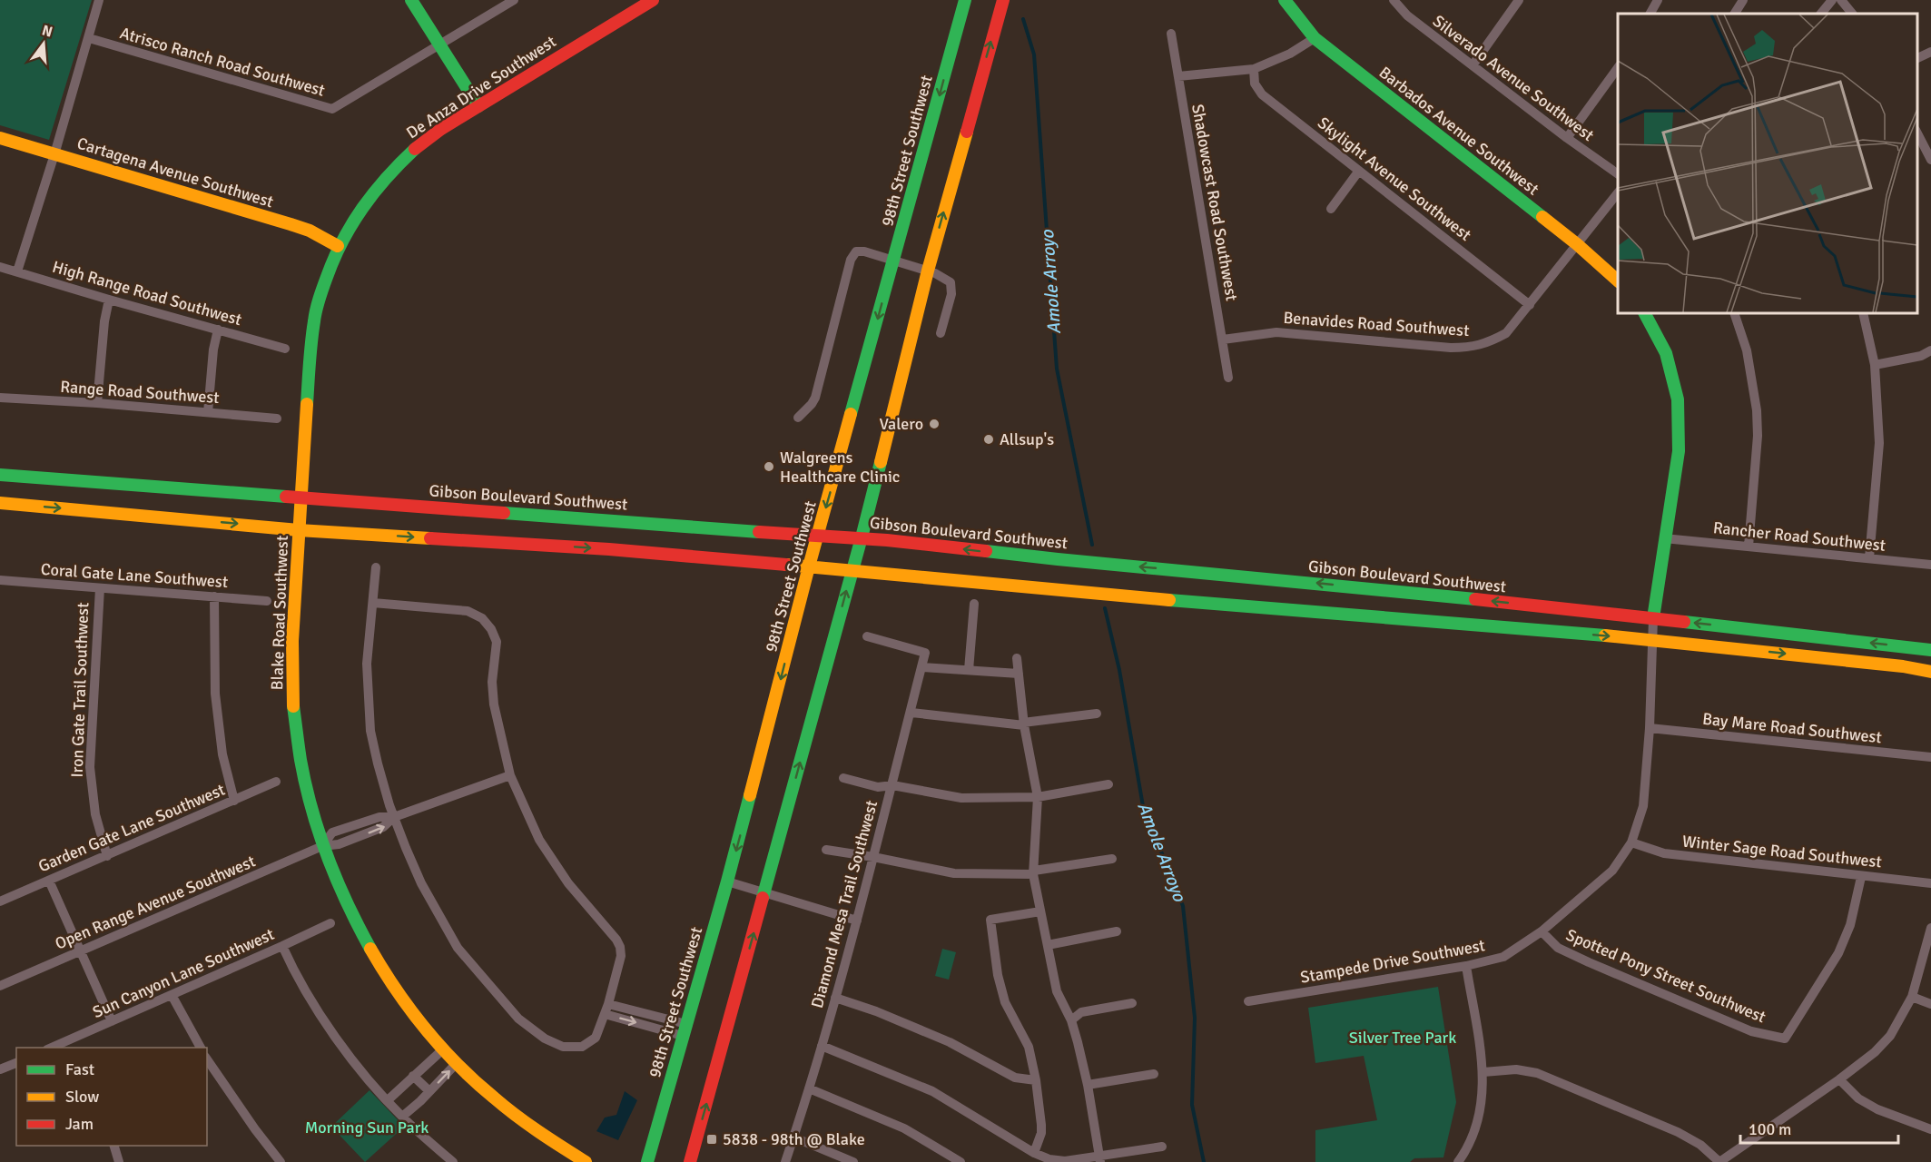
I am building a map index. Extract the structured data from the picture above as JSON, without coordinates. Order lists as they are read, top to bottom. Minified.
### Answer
{"streets":{"street":["Atrisco Ranch Road Southwest","Silverado Avenue Southwest","De Anza Drive Southwest","Barbados Avenue Southwest","98th Street Southwest","Cartagena Avenue Southwest","Skylight Avenue Southwest","Shadowcast Road Southwest","High Range Road Southwest","Benavides Road Southwest","Range Road Southwest","Gibson Boulevard Southwest","Rancher Road Southwest","Coral Gate Lane Southwest","Blake Road Southwest","Iron Gate Trail Southwest","Bay Mare Road Southwest","Garden Gate Lane Southwest","Winter Sage Road Southwest","Open Range Avenue Southwest","Diamond Mesa Trail Southwest","Stampede Drive Southwest","Sun Canyon Lane Southwest","Spotted Pony Street Southwest"]},"crossings":[["De Anza Drive Southwest","Cartagena Avenue Southwest"],["De Anza Drive Southwest","Gibson Boulevard Southwest"],["De Anza Drive Southwest","Blake Road Southwest"],["Barbados Avenue Southwest","Benavides Road Southwest"],["98th Street Southwest","Gibson Boulevard Southwest"],["Skylight Avenue Southwest","Benavides Road Southwest"],["Shadowcast Road Southwest","Benavides Road Southwest"],["Gibson Boulevard Southwest","Stampede Drive Southwest"],["Coral Gate Lane Southwest","Iron Gate Trail Southwest"],["Blake Road Southwest","Open Range Avenue Southwest"],["Iron Gate Trail Southwest","Garden Gate Lane Southwest"],["Bay Mare Road Southwest","Stampede Drive Southwest"],["Winter Sage Road Southwest","Stampede Drive Southwest"],["Winter Sage Road Southwest","Spotted Pony Street Southwest"],["Stampede Drive Southwest","Spotted Pony Street Southwest"]],"water":["Amole Arroyo"],"parks":["Silver Tree Park","Morning Sun Park"],"places":{"other":["Valero","Allsup's","Walgreens Healthcare Clinic"],"transit":["5838 - 98th @ Blake"]},"legend":["Fast","Slow","Jam"],"scale_bar":"100 m","north":"top"}
